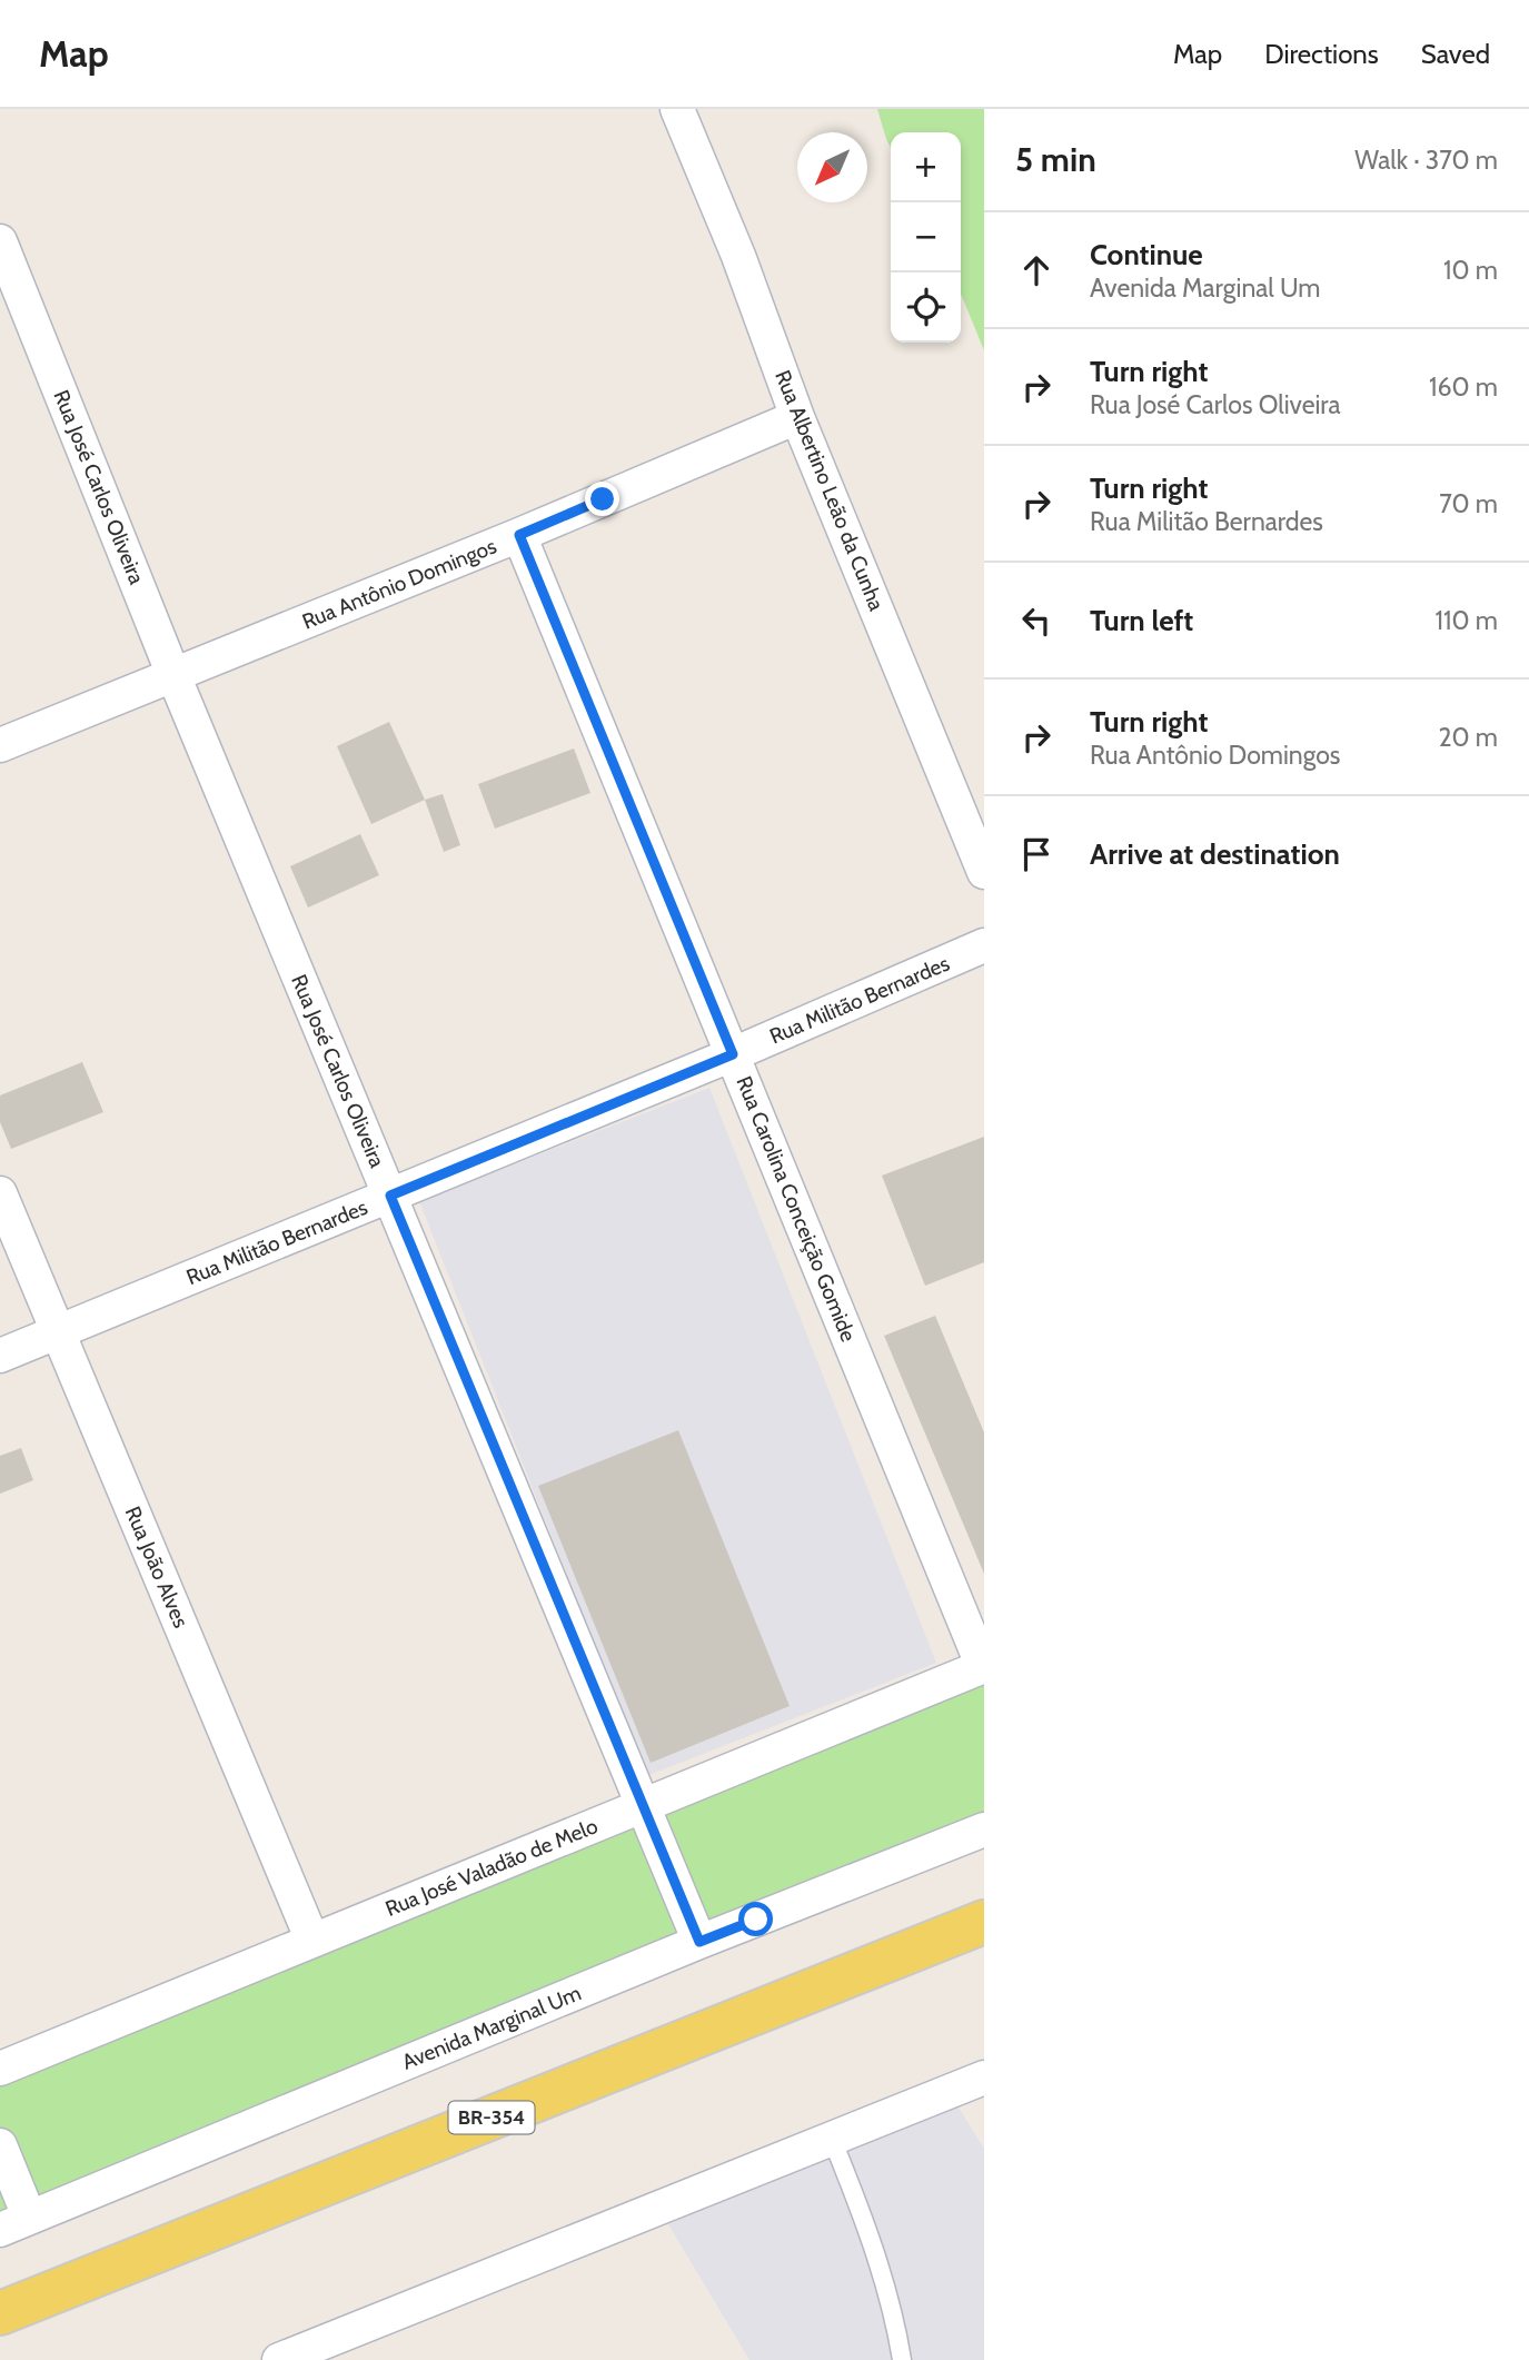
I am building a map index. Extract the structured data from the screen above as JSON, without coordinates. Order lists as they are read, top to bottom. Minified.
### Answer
{"streets":{"main road":["BR-354"],"street":["Rua José Carlos Oliveira","Rua Albertino Leão da Cunha","Rua Antônio Domingos","Rua Militão Bernardes","Rua Carolina Conceição Gomide","Rua João Alves","Rua José Valadão de Melo","Avenida Marginal Um"]},"crossings":[["Rua José Carlos Oliveira","Rua Antônio Domingos"],["Rua José Carlos Oliveira","Rua Militão Bernardes"],["Rua José Carlos Oliveira","Rua José Valadão de Melo"],["Rua José Carlos Oliveira","Avenida Marginal Um"],["Rua Albertino Leão da Cunha","Rua Antônio Domingos"],["Rua Antônio Domingos","Rua Carolina Conceição Gomide"],["Rua Militão Bernardes","Rua Carolina Conceição Gomide"],["Rua Militão Bernardes","Rua João Alves"],["Rua Carolina Conceição Gomide","Rua José Valadão de Melo"],["Rua João Alves","Rua José Valadão de Melo"]],"north":"bottom left","page":{"header":"Map","nav":["Map","Directions","Saved"],"heading":["5 min","Walk · 370 m"],"map_buttons":["+","−"],"list":[["Continue","Avenida Marginal Um","10 m"],["Turn right","Rua José Carlos Oliveira","160 m"],["Turn right","Rua Militão Bernardes","70 m"],["Turn left","110 m"],["Turn right","Rua Antônio Domingos","20 m"],"Arrive at destination"]}}
